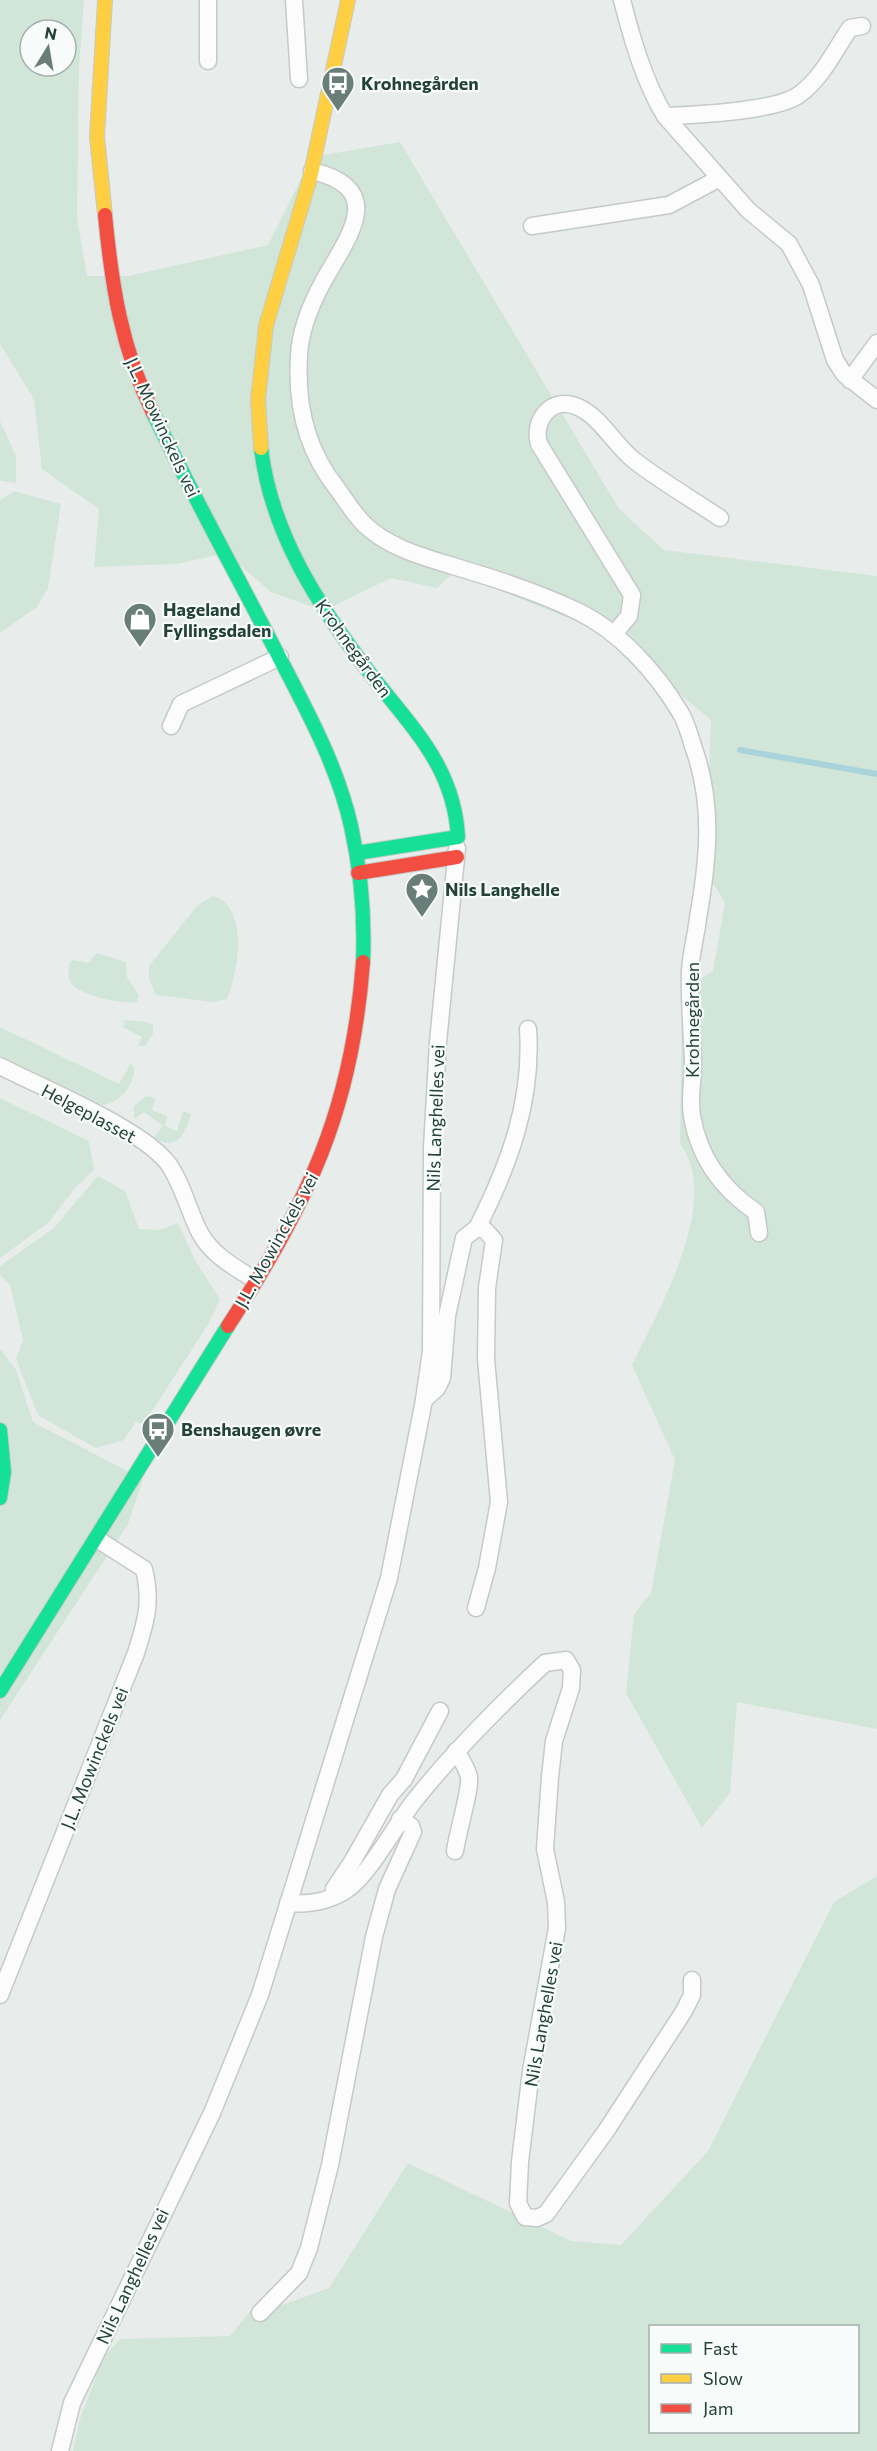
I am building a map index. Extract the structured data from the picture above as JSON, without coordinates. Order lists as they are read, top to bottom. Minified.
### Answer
{"streets":{"main road":["J.L. Mowinckels vei","Krohnegården"],"street":["Helgeplasset","Nils Langhelles vei"]},"crossings":[["J.L. Mowinckels vei","Helgeplasset"],["Krohnegården","Nils Langhelles vei"]],"places":{"bus stop":["Krohnegården","Benshaugen øvre"],"shop":["Hageland Fyllingsdalen"],"place":["Nils Langhelle"]},"legend":["Fast","Slow","Jam"],"north":"top"}
